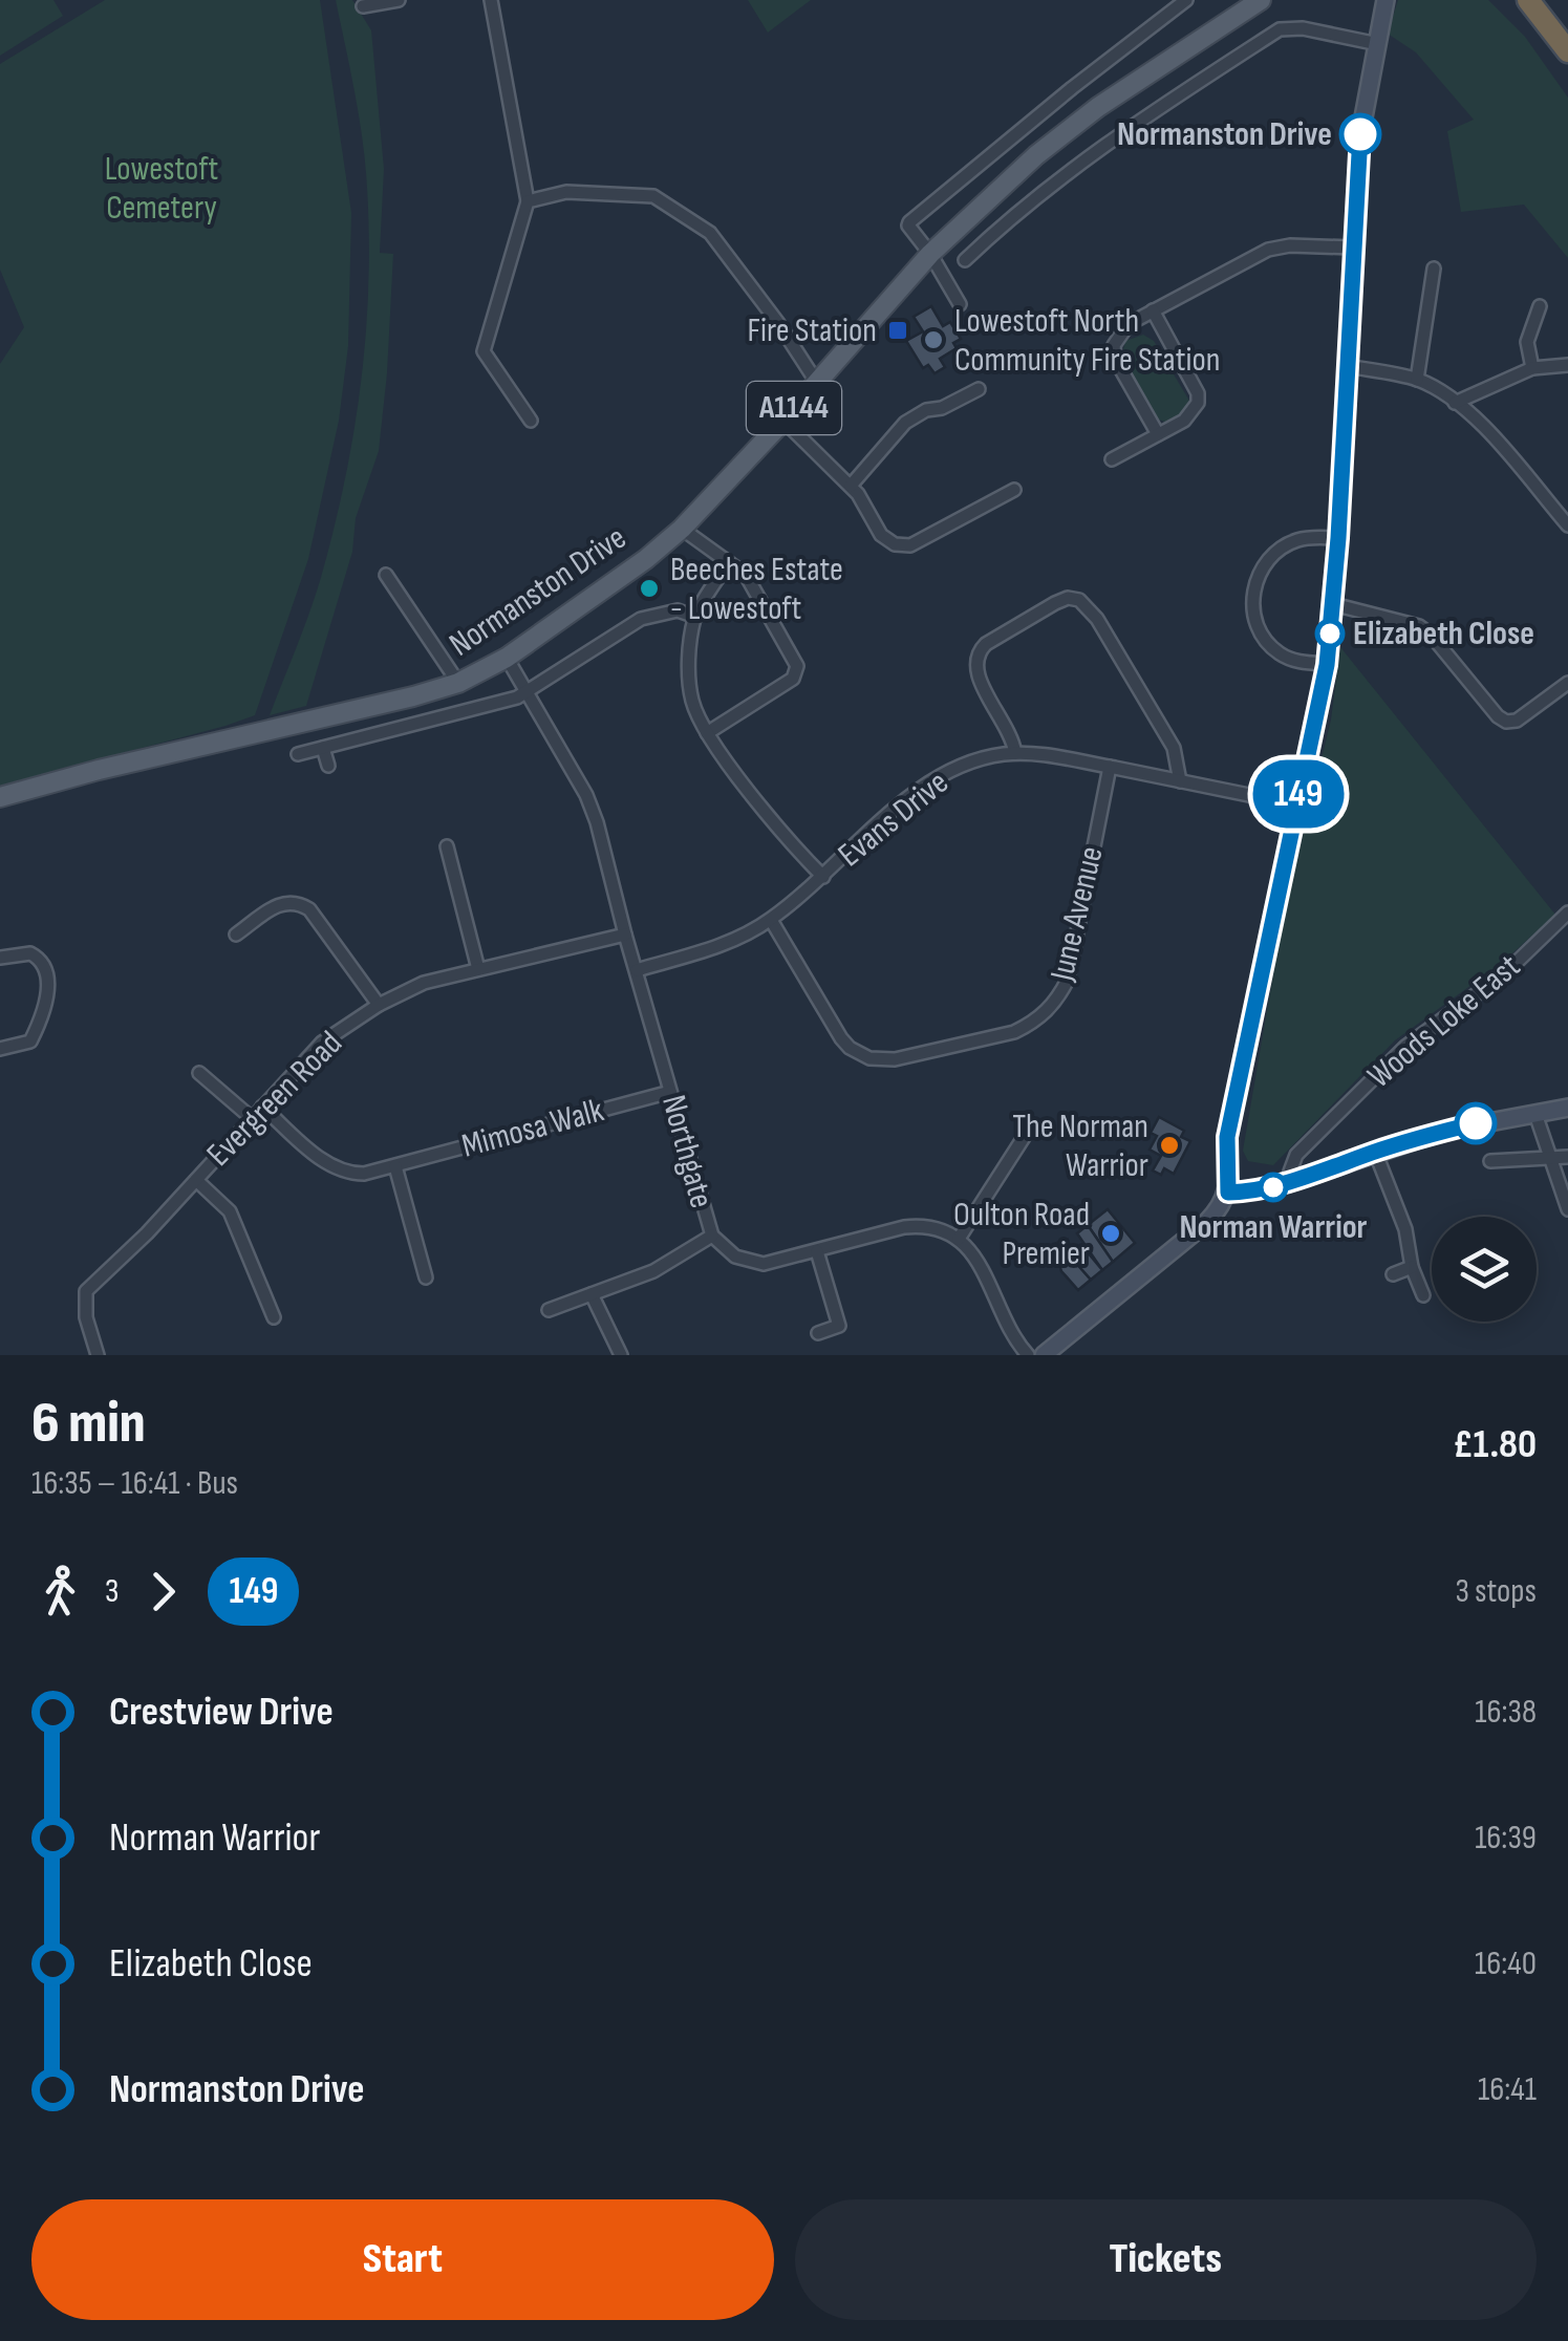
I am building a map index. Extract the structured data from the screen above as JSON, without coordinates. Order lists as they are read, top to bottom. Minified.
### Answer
{"streets":{"main road":["A1144","Normanston Drive"],"street":["Evans Drive","June Avenue","Woods Loke East","Evergreen Road","Mimosa Walk","Northgate"]},"crossings":[["Normanston Drive","Northgate"],["Evans Drive","June Avenue"],["Evans Drive","Northgate"],["Evergreen Road","Mimosa Walk"],["Evergreen Road","Northgate"],["Mimosa Walk","Northgate"]],"parks":["Lowestoft Cemetery"],"places":{"other":["Normanston Drive","Lowestoft North Community Fire Station","Beeches Estate - Lowestoft","Elizabeth Close","The Norman Warrior","Norman Warrior","Oulton Road Premier"],"transit":["Fire Station"]},"lines":["bus line 149"],"page":{"on_map":"149","heading":["6 min","16:35 – 16:41 · Bus","£1.80"],"legs":["3","149","3 stops"],"list":[{"name":"Crestview Drive","value":"16:38"},{"name":"Norman Warrior","value":"16:39"},{"name":"Elizabeth Close","value":"16:40"},{"name":"Normanston Drive","value":"16:41"}],"buttons":["Start","Tickets"]}}
